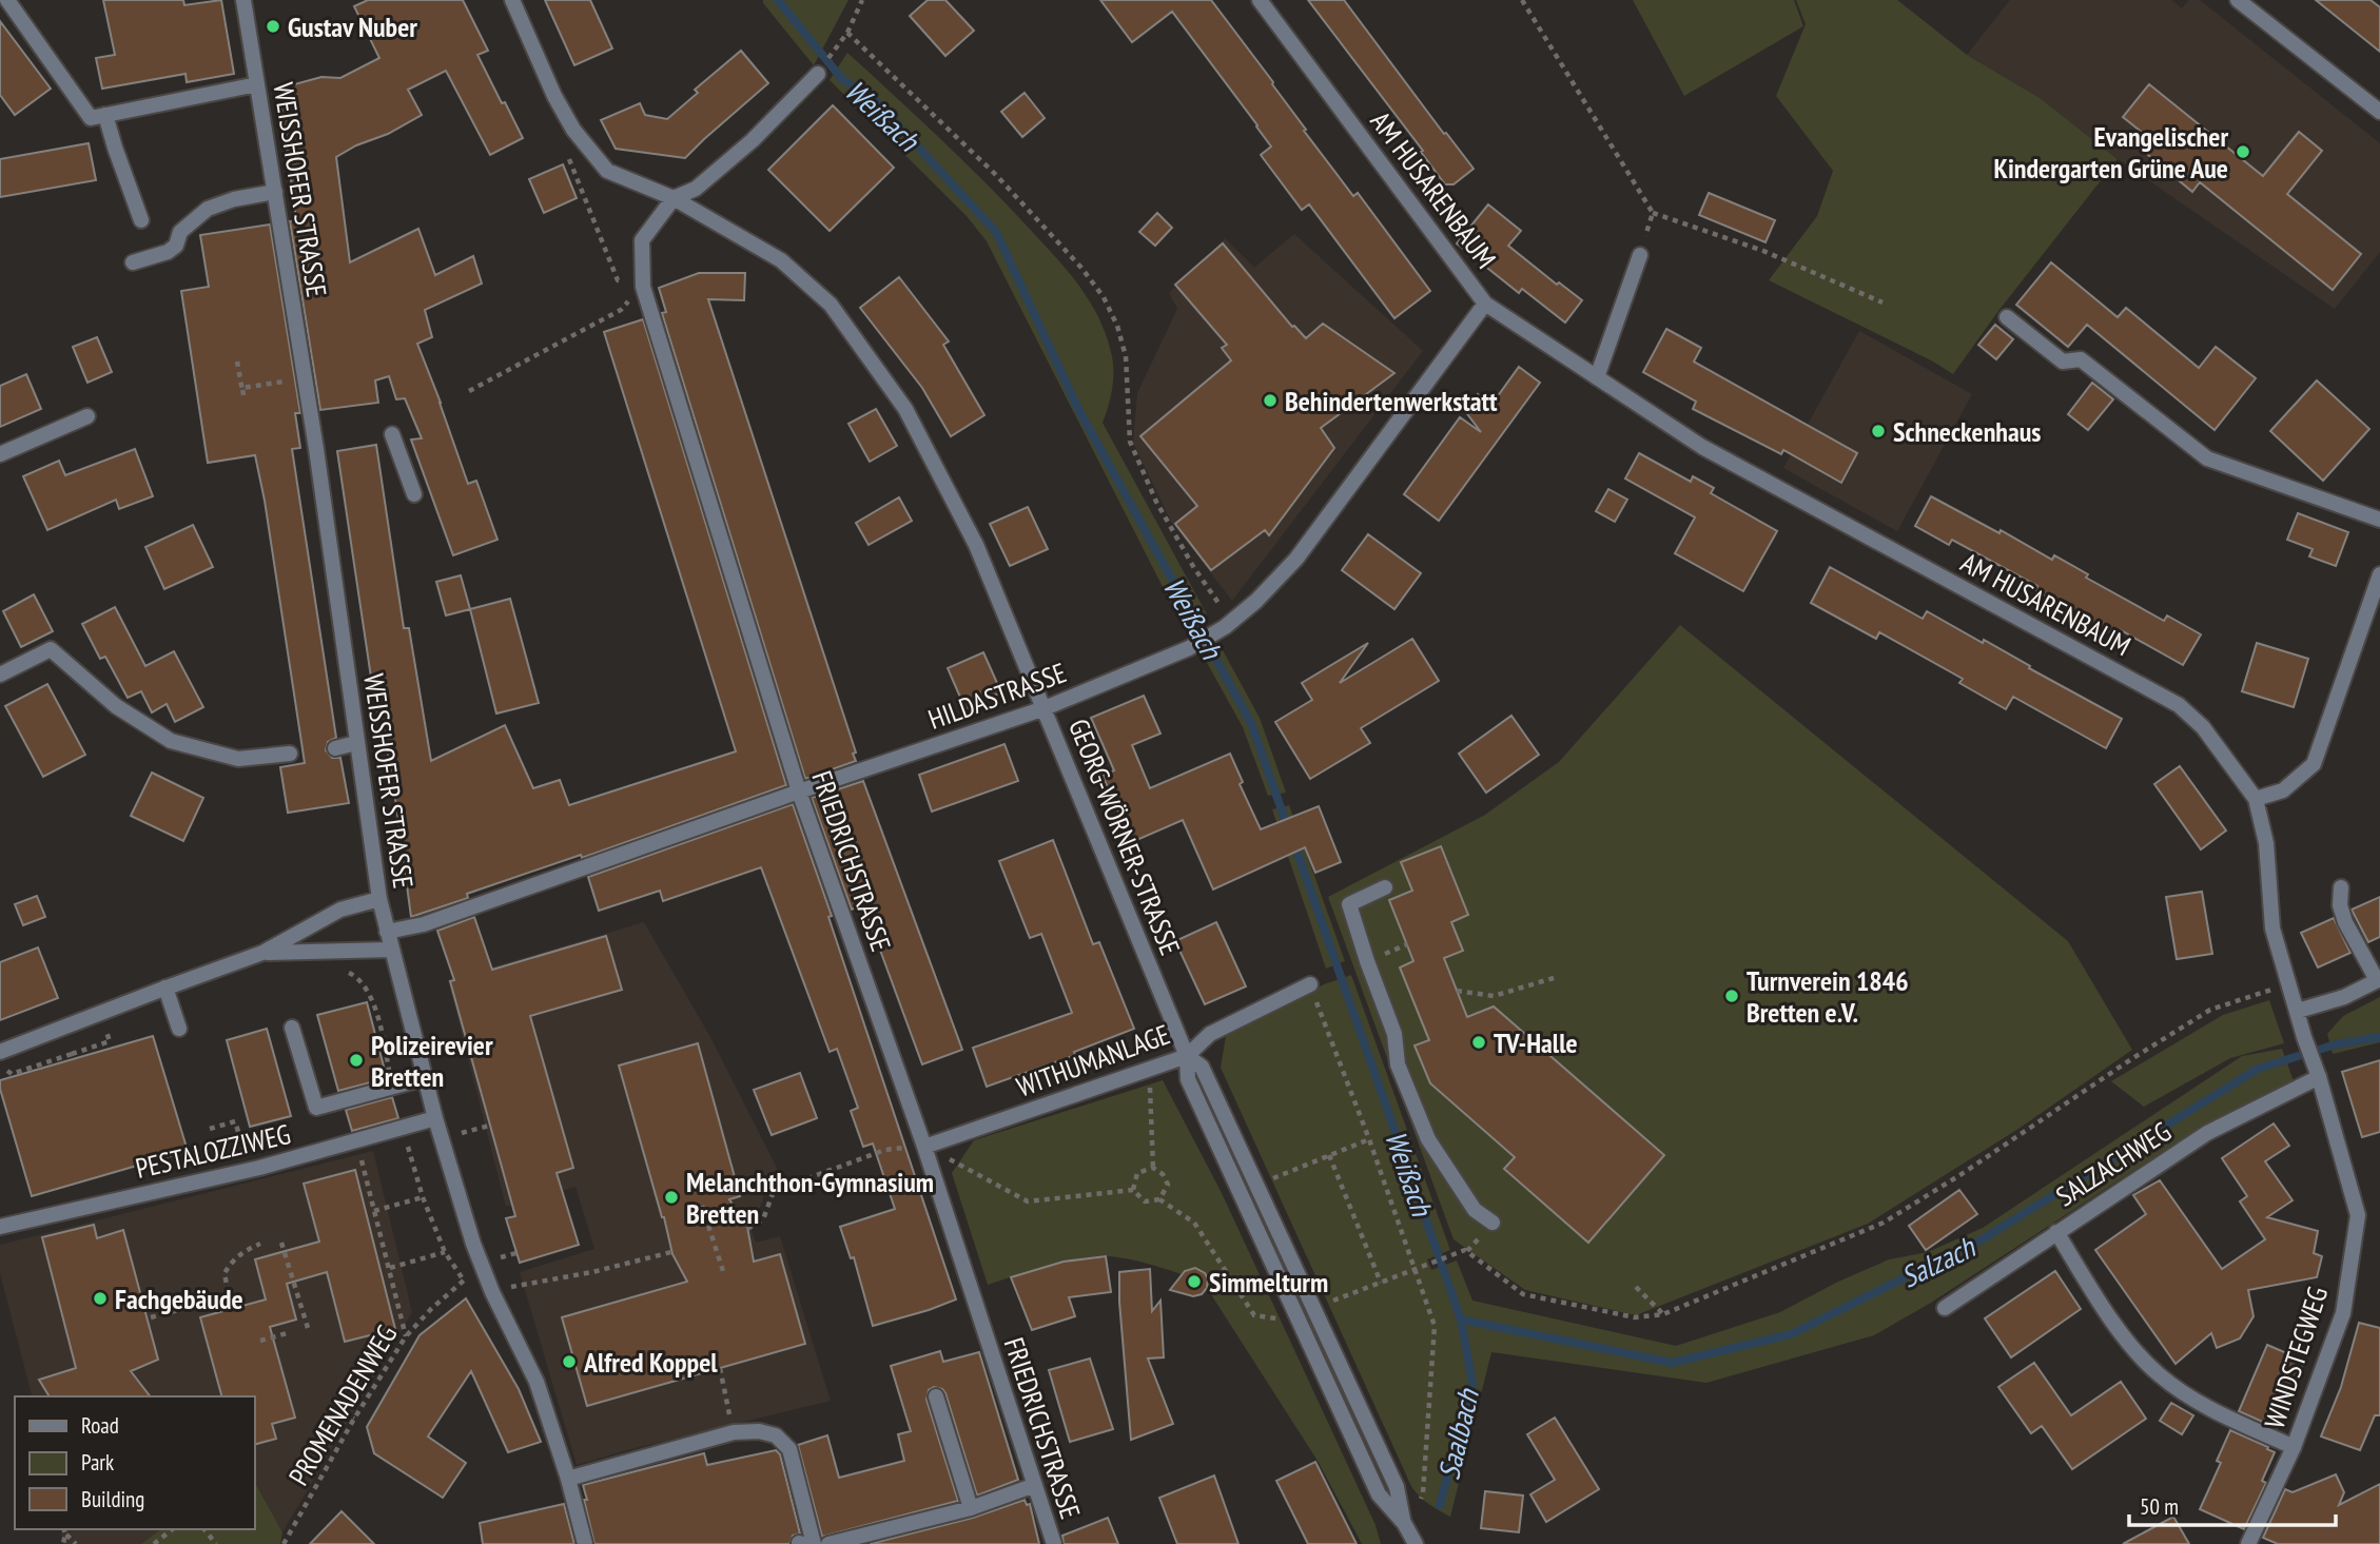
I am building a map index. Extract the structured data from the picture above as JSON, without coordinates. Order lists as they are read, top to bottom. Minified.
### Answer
{"streets":{"street":["WEISSHOFER STRASSE","AM HUSARENBAUM","HILDASTRASSE","GEORG-WÖRNER-STRASSE","FRIEDRICHSTRASSE","WITHUMANLAGE","PESTALOZZIWEG","SALZACHWEG","WINDSTEGWEG"],"path":["PROMENADENWEG"]},"crossings":[["WEISSHOFER STRASSE","HILDASTRASSE"],["WEISSHOFER STRASSE","PESTALOZZIWEG"],["WEISSHOFER STRASSE","PROMENADENWEG"],["AM HUSARENBAUM","HILDASTRASSE"],["AM HUSARENBAUM","WINDSTEGWEG"],["HILDASTRASSE","GEORG-WÖRNER-STRASSE"],["HILDASTRASSE","FRIEDRICHSTRASSE"],["GEORG-WÖRNER-STRASSE","FRIEDRICHSTRASSE"],["GEORG-WÖRNER-STRASSE","WITHUMANLAGE"],["FRIEDRICHSTRASSE","WITHUMANLAGE"],["SALZACHWEG","WINDSTEGWEG"]],"water":["Weißach","Salzach","Saalbach"],"places":["Gustav Nuber","Evangelischer Kindergarten Grüne Aue","Behindertenwerkstatt","Schneckenhaus","Turnverein 1846 Bretten e.V.","TV-Halle","Polizeirevier Bretten","Melanchthon-Gymnasium Bretten","Simmelturm","Fachgebäude","Alfred Koppel"],"legend":["Road","Park","Building"],"scale_bar":"50 m"}
